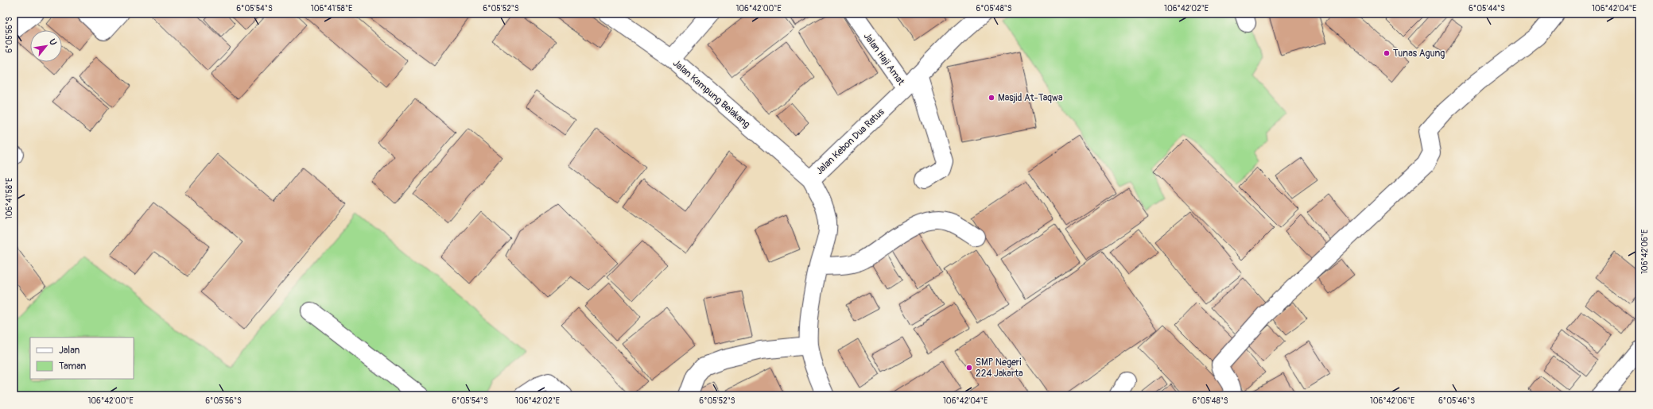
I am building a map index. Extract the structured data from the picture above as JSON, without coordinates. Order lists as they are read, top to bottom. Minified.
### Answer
{"streets":{"street":["Jalan Haji Amat","Jalan Kampung Belakang","Jalan Kebon Dua Ratus"]},"crossings":[["Jalan Haji Amat","Jalan Kebon Dua Ratus"],["Jalan Kampung Belakang","Jalan Kebon Dua Ratus"]],"places":["Tunas Agung","Masjid At-Taqwa","SMP Negeri 224 Jakarta"],"legend":["Jalan","Taman"],"north":"top right","coordinates":["6°05'54\"S","106°41'58\"E","6°05'52\"S","106°42'00\"E","6°05'48\"S","106°42'02\"E","6°05'44\"S","106°42'04\"E","6°05'56\"S","106°42'06\"E","6°05'46\"S"]}
